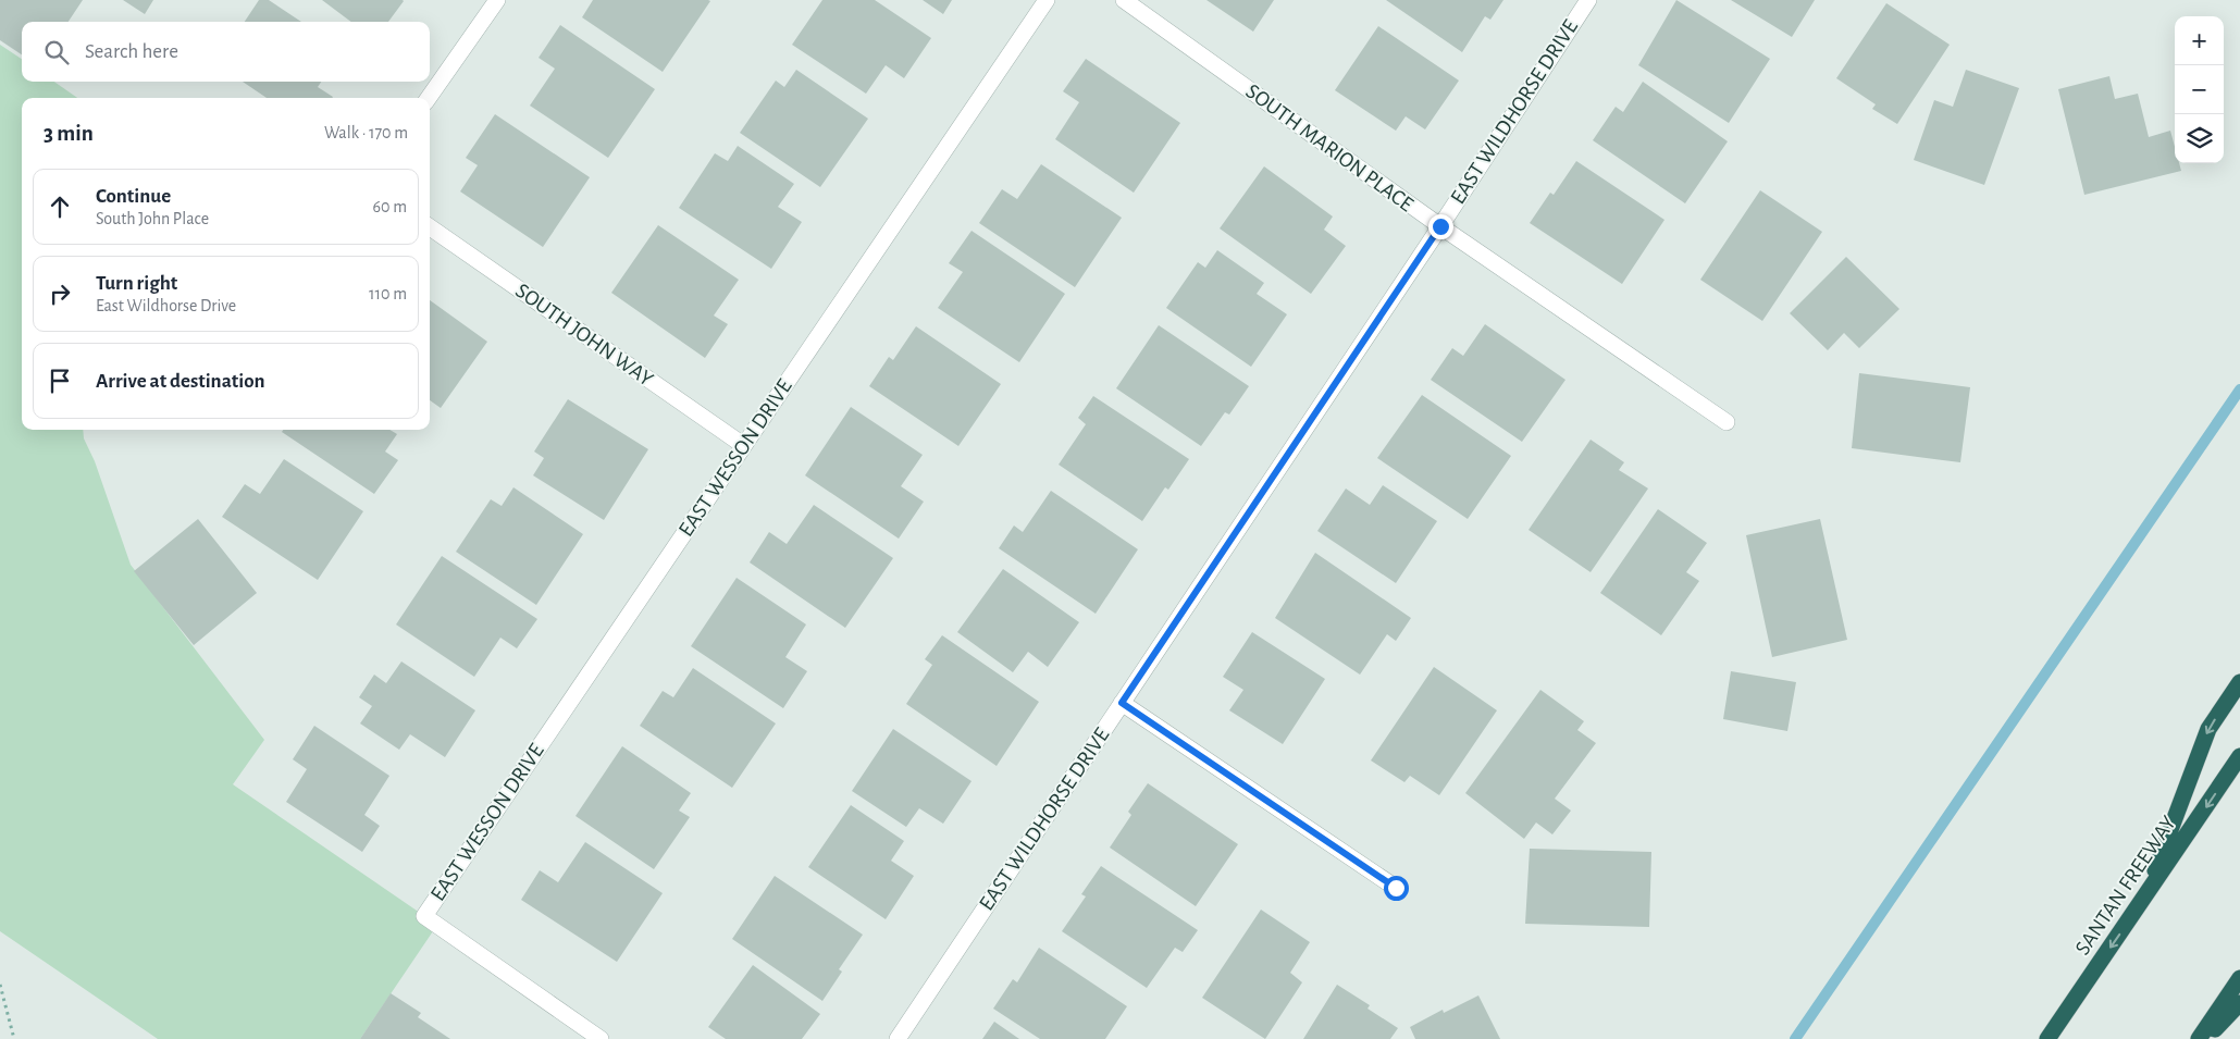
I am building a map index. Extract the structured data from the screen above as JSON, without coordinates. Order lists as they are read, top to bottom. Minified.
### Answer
{"streets":{"highway":["SANTAN FREEWAY"],"street":["EAST WILDHORSE DRIVE","SOUTH MARION PLACE","SOUTH JOHN WAY","EAST WESSON DRIVE"]},"crossings":[["EAST WILDHORSE DRIVE","SOUTH MARION PLACE"],["SOUTH JOHN WAY","EAST WESSON DRIVE"]],"page":{"map_buttons":["+","−"],"search":"Search here","heading":["3 min","Walk · 170 m"],"list":[["Continue","South John Place","60 m"],["Turn right","East Wildhorse Drive","110 m"],"Arrive at destination"]}}
